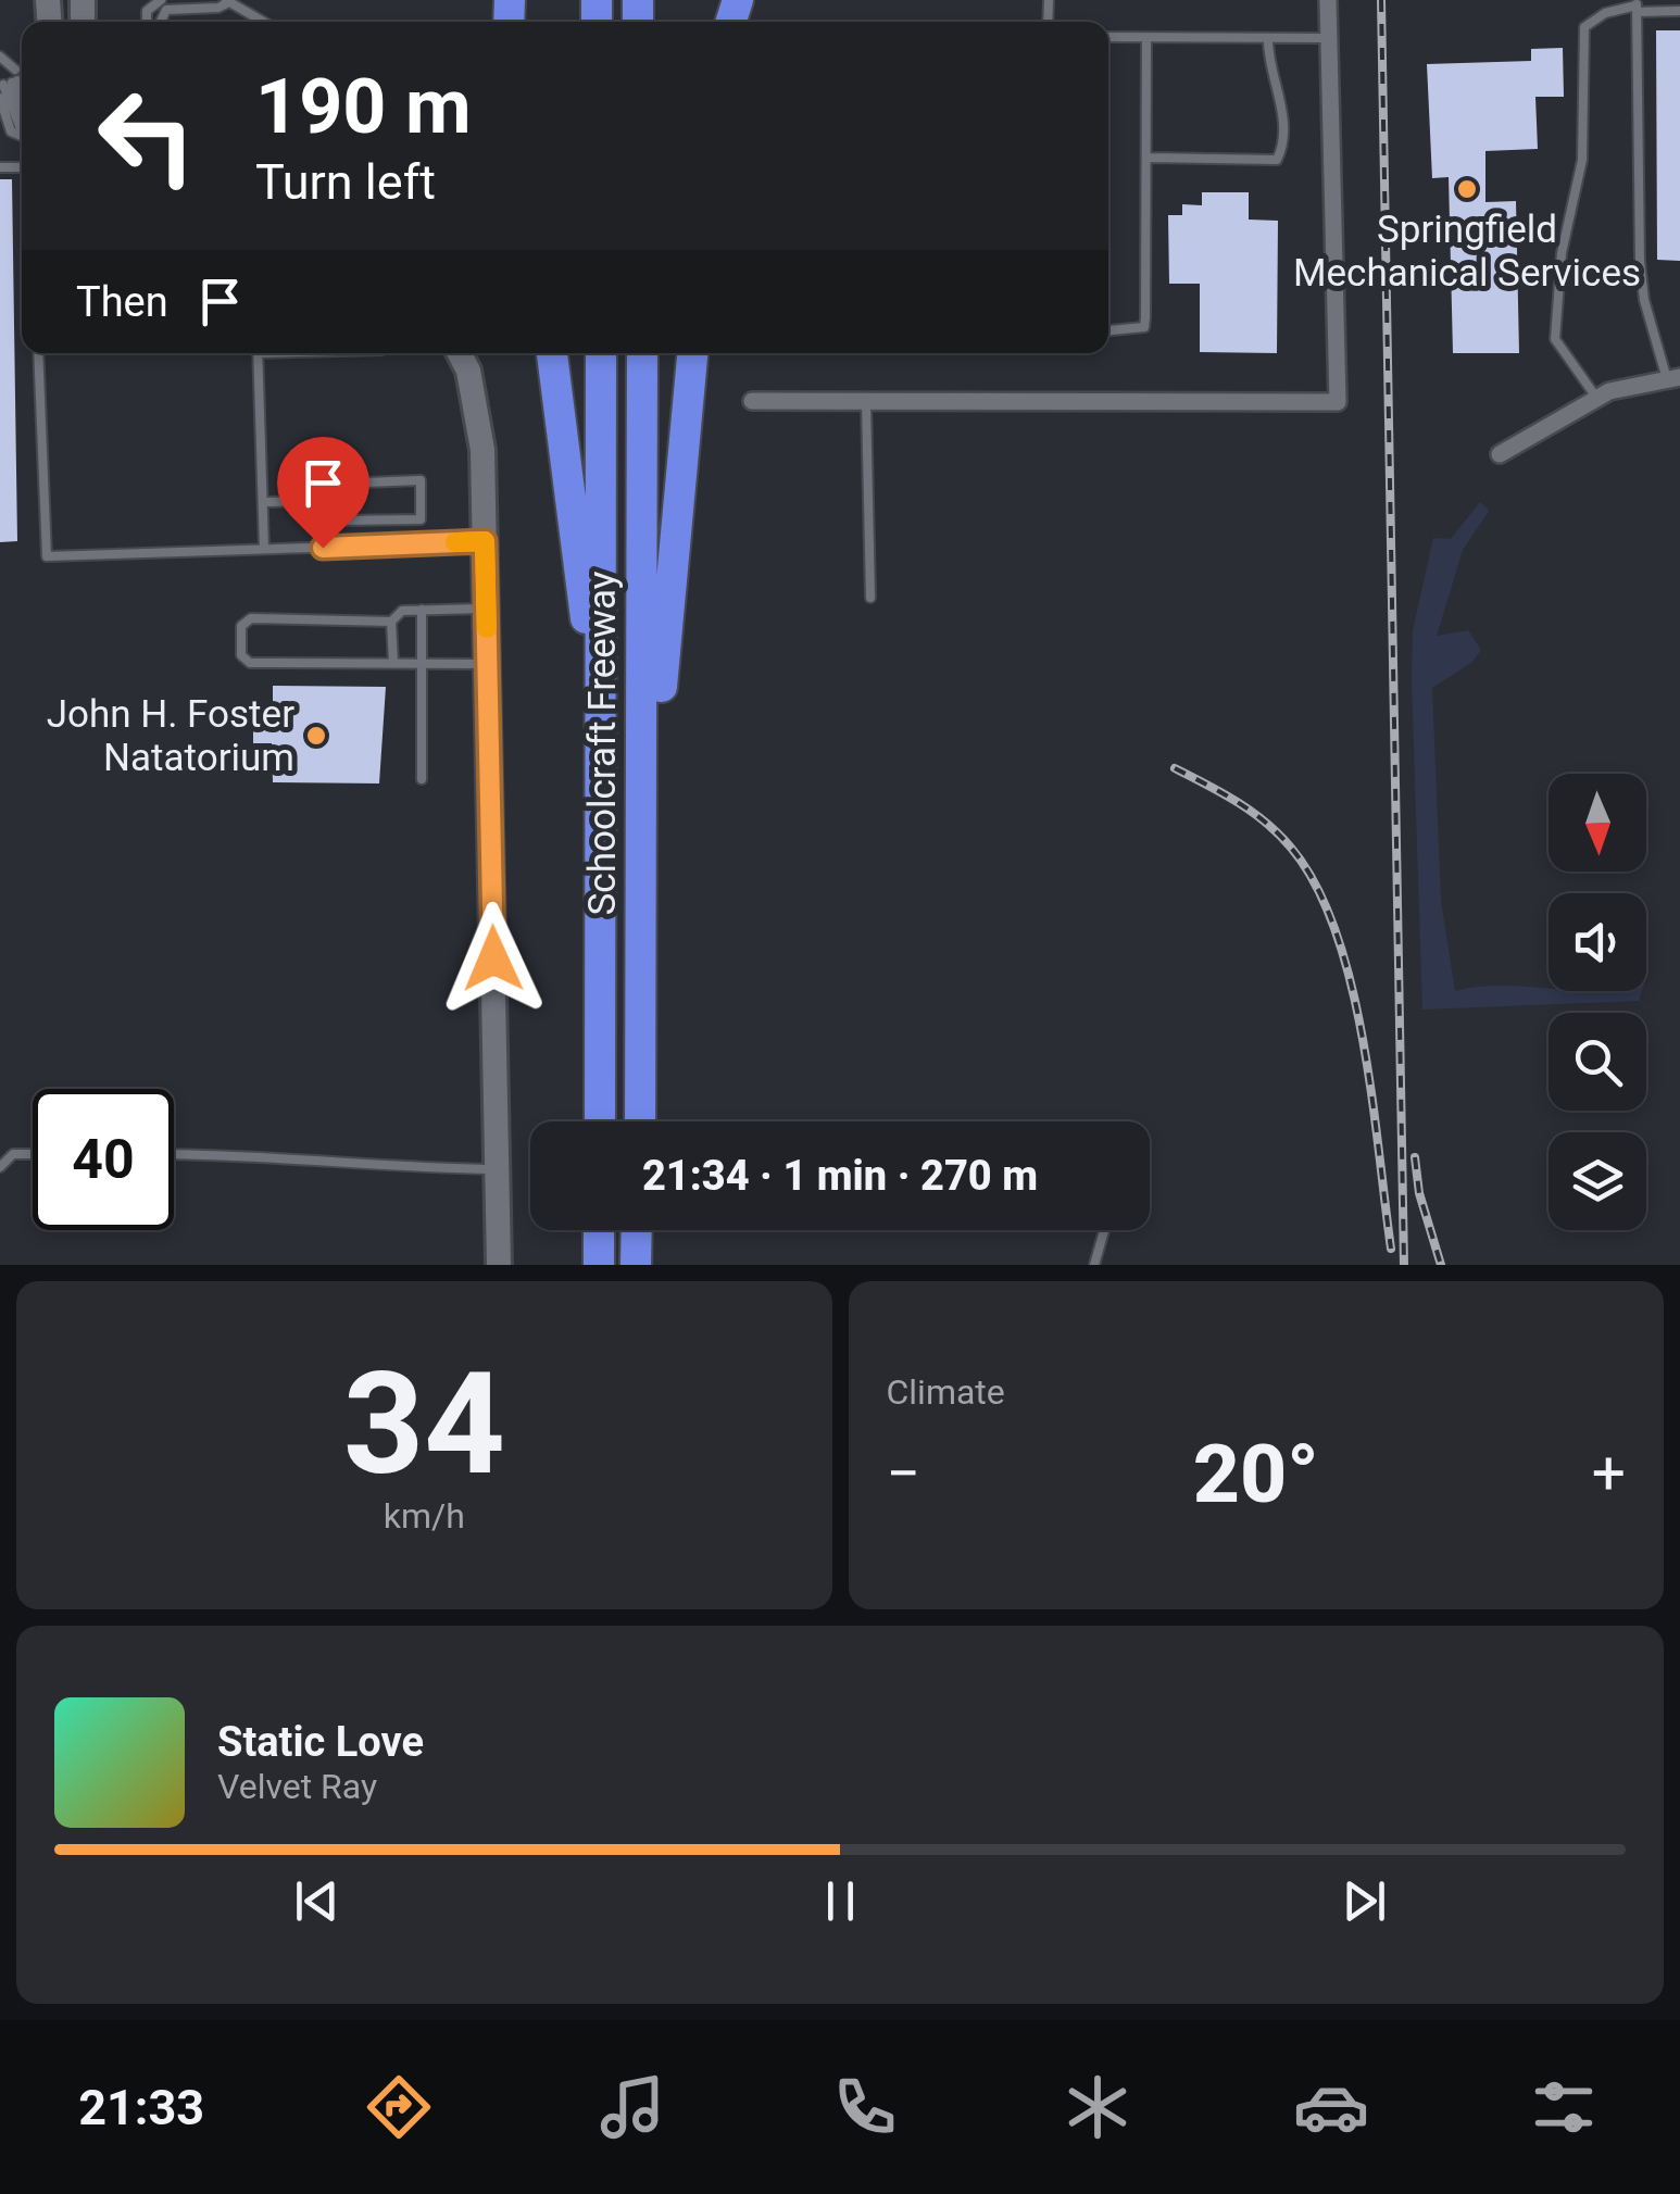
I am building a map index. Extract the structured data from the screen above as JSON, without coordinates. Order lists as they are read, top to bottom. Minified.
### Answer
{"streets":{"highway":["Schoolcraft Freeway"]},"places":["Springfield Mechanical Services","John H. Foster Natatorium"],"north":"bottom","page":{"turn":["190 m","Turn left"],"then":"Then","limit":"40","trip":"21:34 · 1 min · 270 m","tile":[["34","km/h"],"Climate"],"heat":["−","20°","+"],"song":["Static Love","Velvet Ray"],"tabs":"21:33"}}
